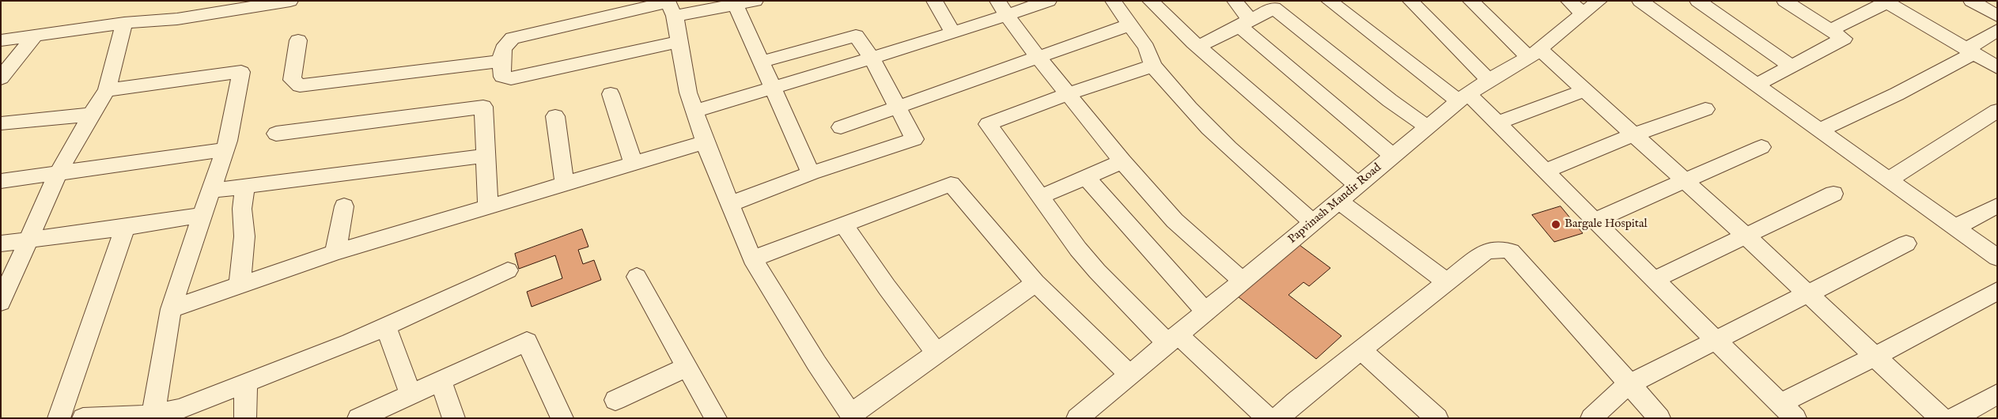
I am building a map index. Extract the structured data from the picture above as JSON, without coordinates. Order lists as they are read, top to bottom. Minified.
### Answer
{"streets":{"street":["Papvinash Mandir Road"]},"places":["Bargale Hospital"]}
